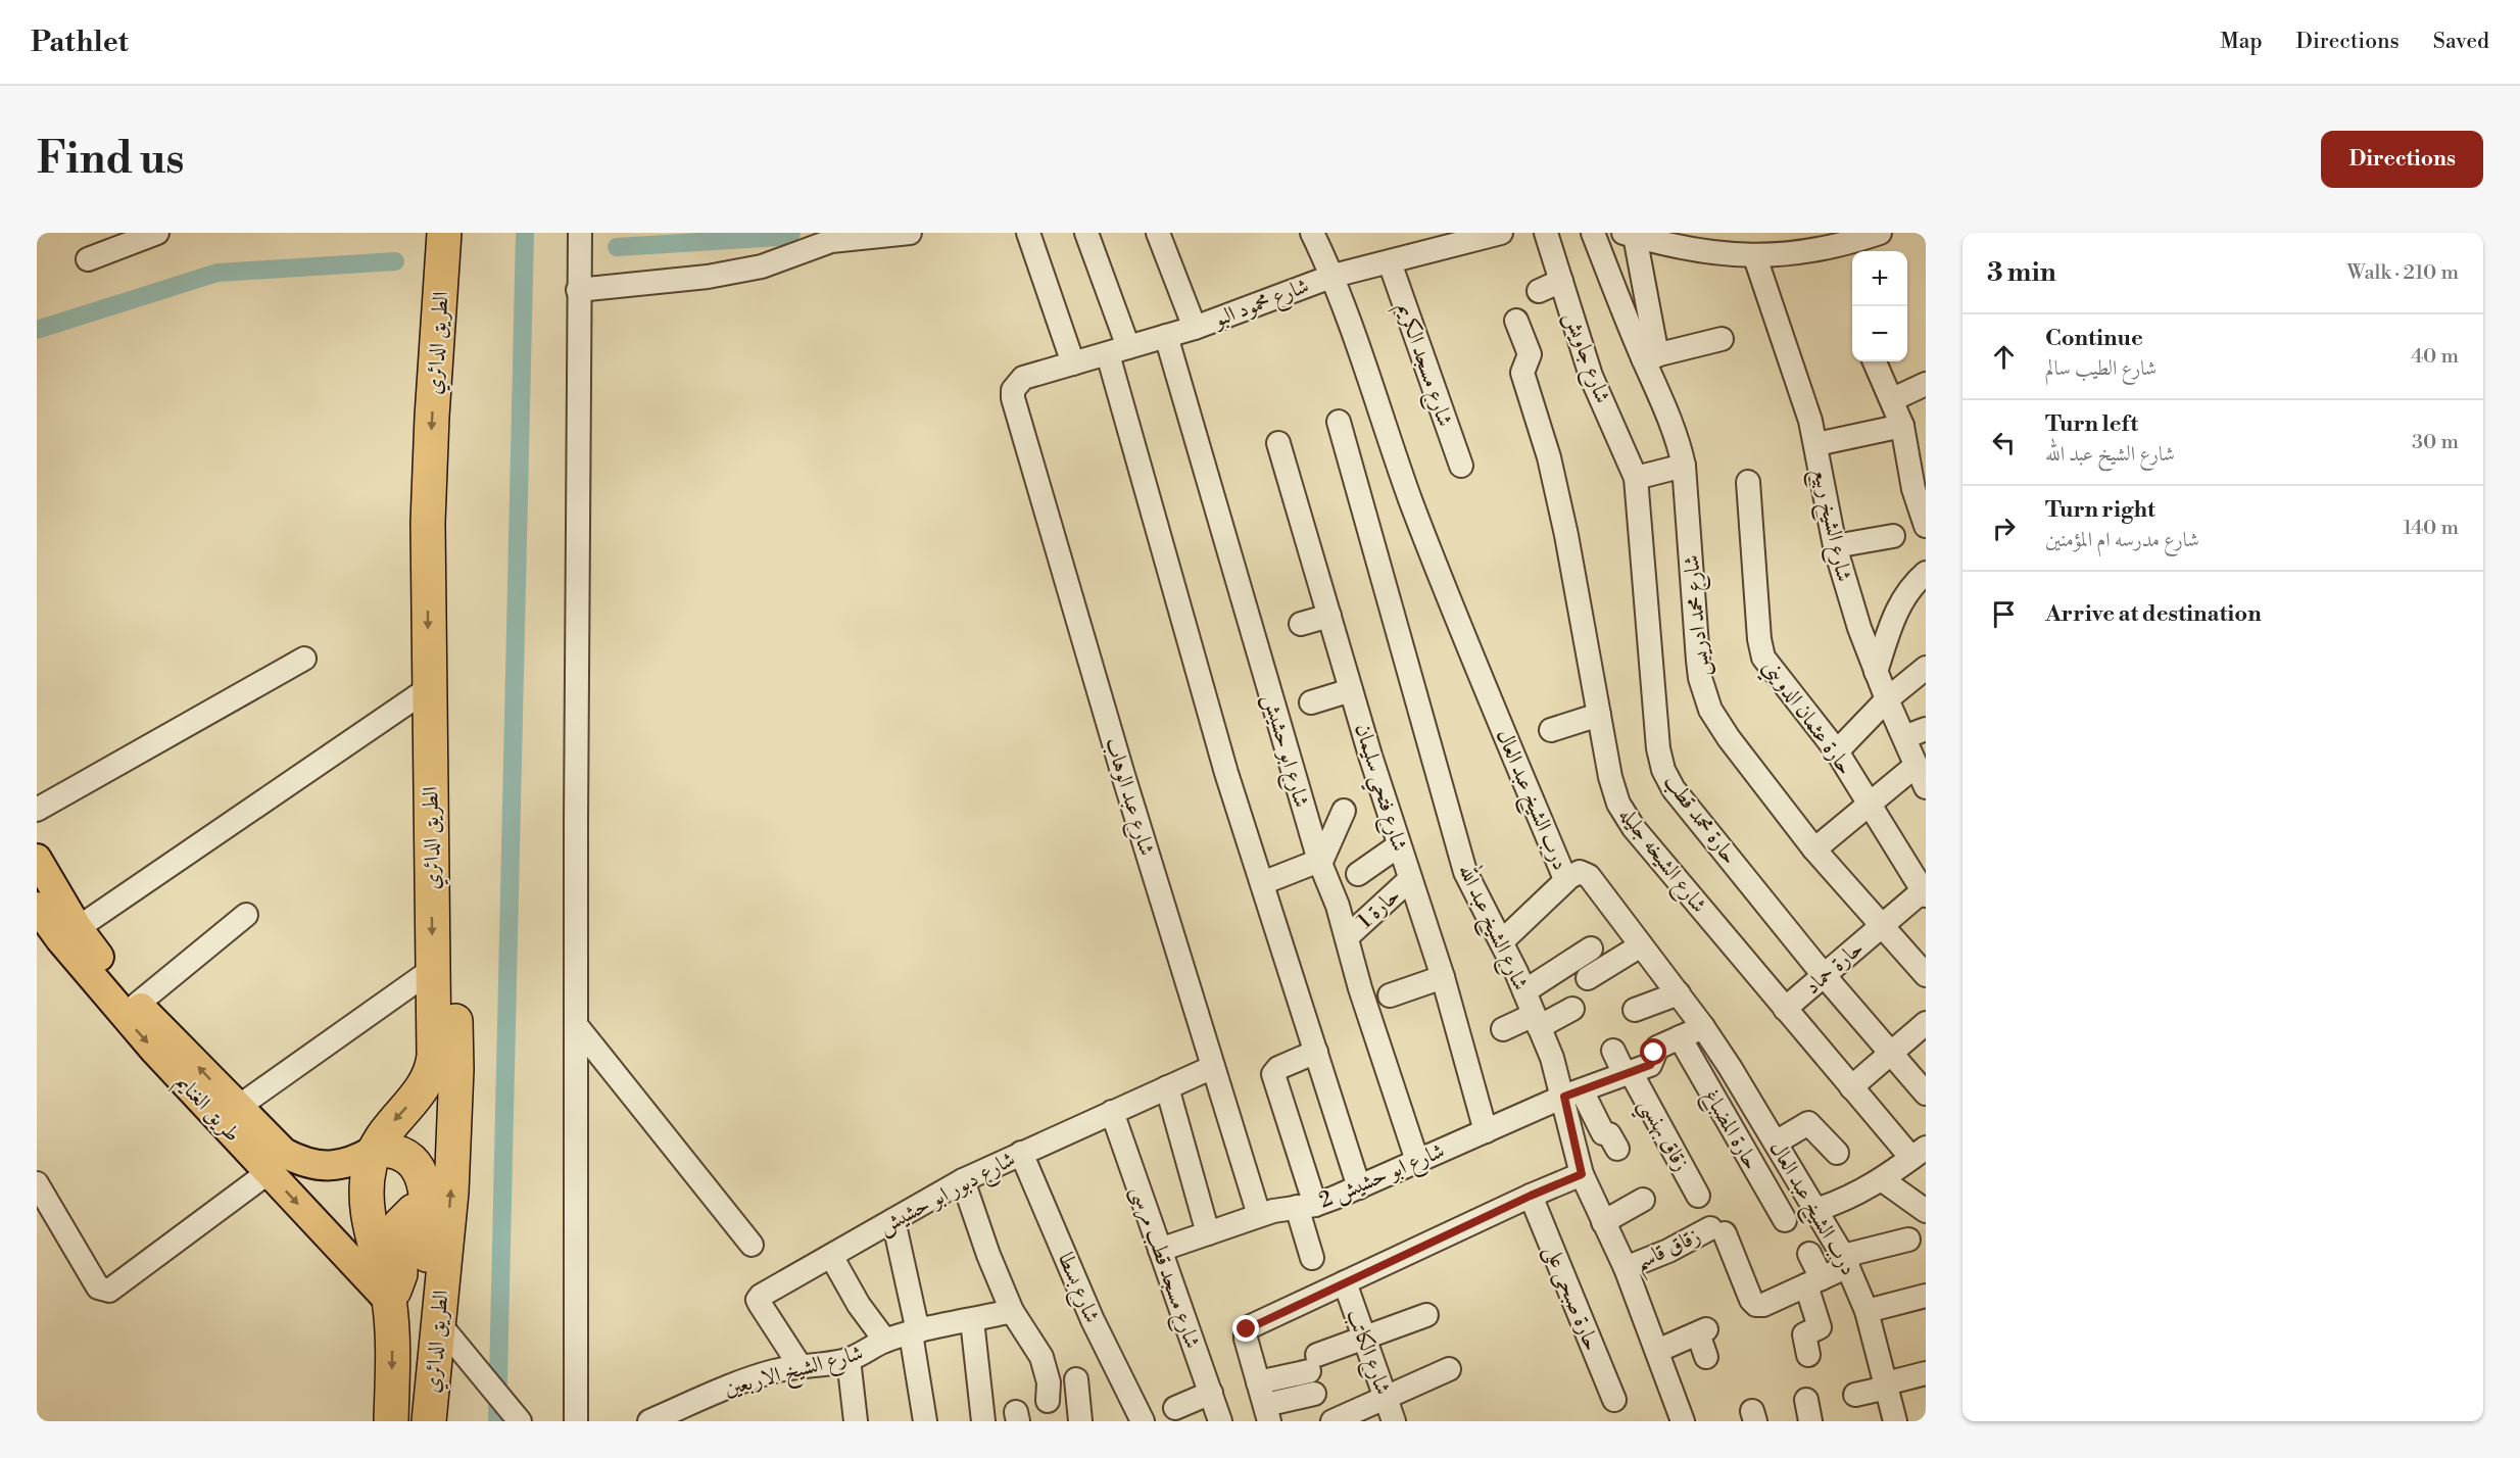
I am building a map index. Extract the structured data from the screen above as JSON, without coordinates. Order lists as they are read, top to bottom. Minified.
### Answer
{"streets":{"highway":["الطريق الدائري"],"main road":["طريق الغنايم"],"street":["شارع محمود البو","شارع جاويش","شارع مسجد الكريم","شارع الشيخ ربيع","شارع محمد ادريس","حارة عثمان الدويني","شارع ابو حشيش","شارع فتحي سليمان","شارع عبد الوهاب","درب الشيخ عبد العال","حارة محمد قطب","شارع الشيخه جليله","حارة 1","شارع الشيخ عبد الله","حارة حماد","حارة المضباغ","زقاق بهنسي","شارع ابو حشيش 2","شارع دبور ابو حشيش","زقاق قاسم","شارع مسجد قطب مرسى","شارع بسطا","حارة صبحى على","شارع الكاتب","شارع الشيخ الاربعين"]},"crossings":[["شارع محمود البو","شارع مسجد الكريم"],["شارع محمود البو","شارع ابو حشيش"],["شارع محمود البو","شارع عبد الوهاب"],["شارع محمود البو","درب الشيخ عبد العال"],["الطريق الدائري","طريق الغنايم"],["شارع جاويش","حارة محمد قطب"],["شارع محمد ادريس","حارة حماد"],["حارة عثمان الدويني","حارة حماد"],["شارع ابو حشيش","حارة 1"],["شارع ابو حشيش","شارع ابو حشيش 2"],["شارع فتحي سليمان","حارة 1"],["شارع فتحي سليمان","شارع ابو حشيش 2"],["شارع عبد الوهاب","شارع ابو حشيش 2"],["شارع عبد الوهاب","شارع دبور ابو حشيش"],["حارة محمد قطب","حارة حماد"],["شارع الشيخه جليله","حارة حماد"],["شارع الشيخ عبد الله","شارع ابو حشيش 2"],["شارع الشيخ عبد الله","زقاق قاسم"],["حارة المضباغ","شارع ابو حشيش 2"],["زقاق بهنسي","شارع ابو حشيش 2"],["شارع ابو حشيش 2","شارع مسجد قطب مرسى"],["شارع دبور ابو حشيش","شارع مسجد قطب مرسى"],["شارع دبور ابو حشيش","شارع بسطا"],["شارع دبور ابو حشيش","شارع الشيخ الاربعين"]],"page":{"header":"Pathlet","nav":["Map","Directions","Saved"],"buttons":"Directions","title":"Find us","heading":["3 min","Walk · 210 m"],"map_buttons":["+","−"],"list":[["Continue","شارع الطيب سالم","40 m"],["Turn left","شارع الشيخ عبد الله","30 m"],["Turn right","شارع مدرسه ام المؤمنين","140 m"],"Arrive at destination"]}}
